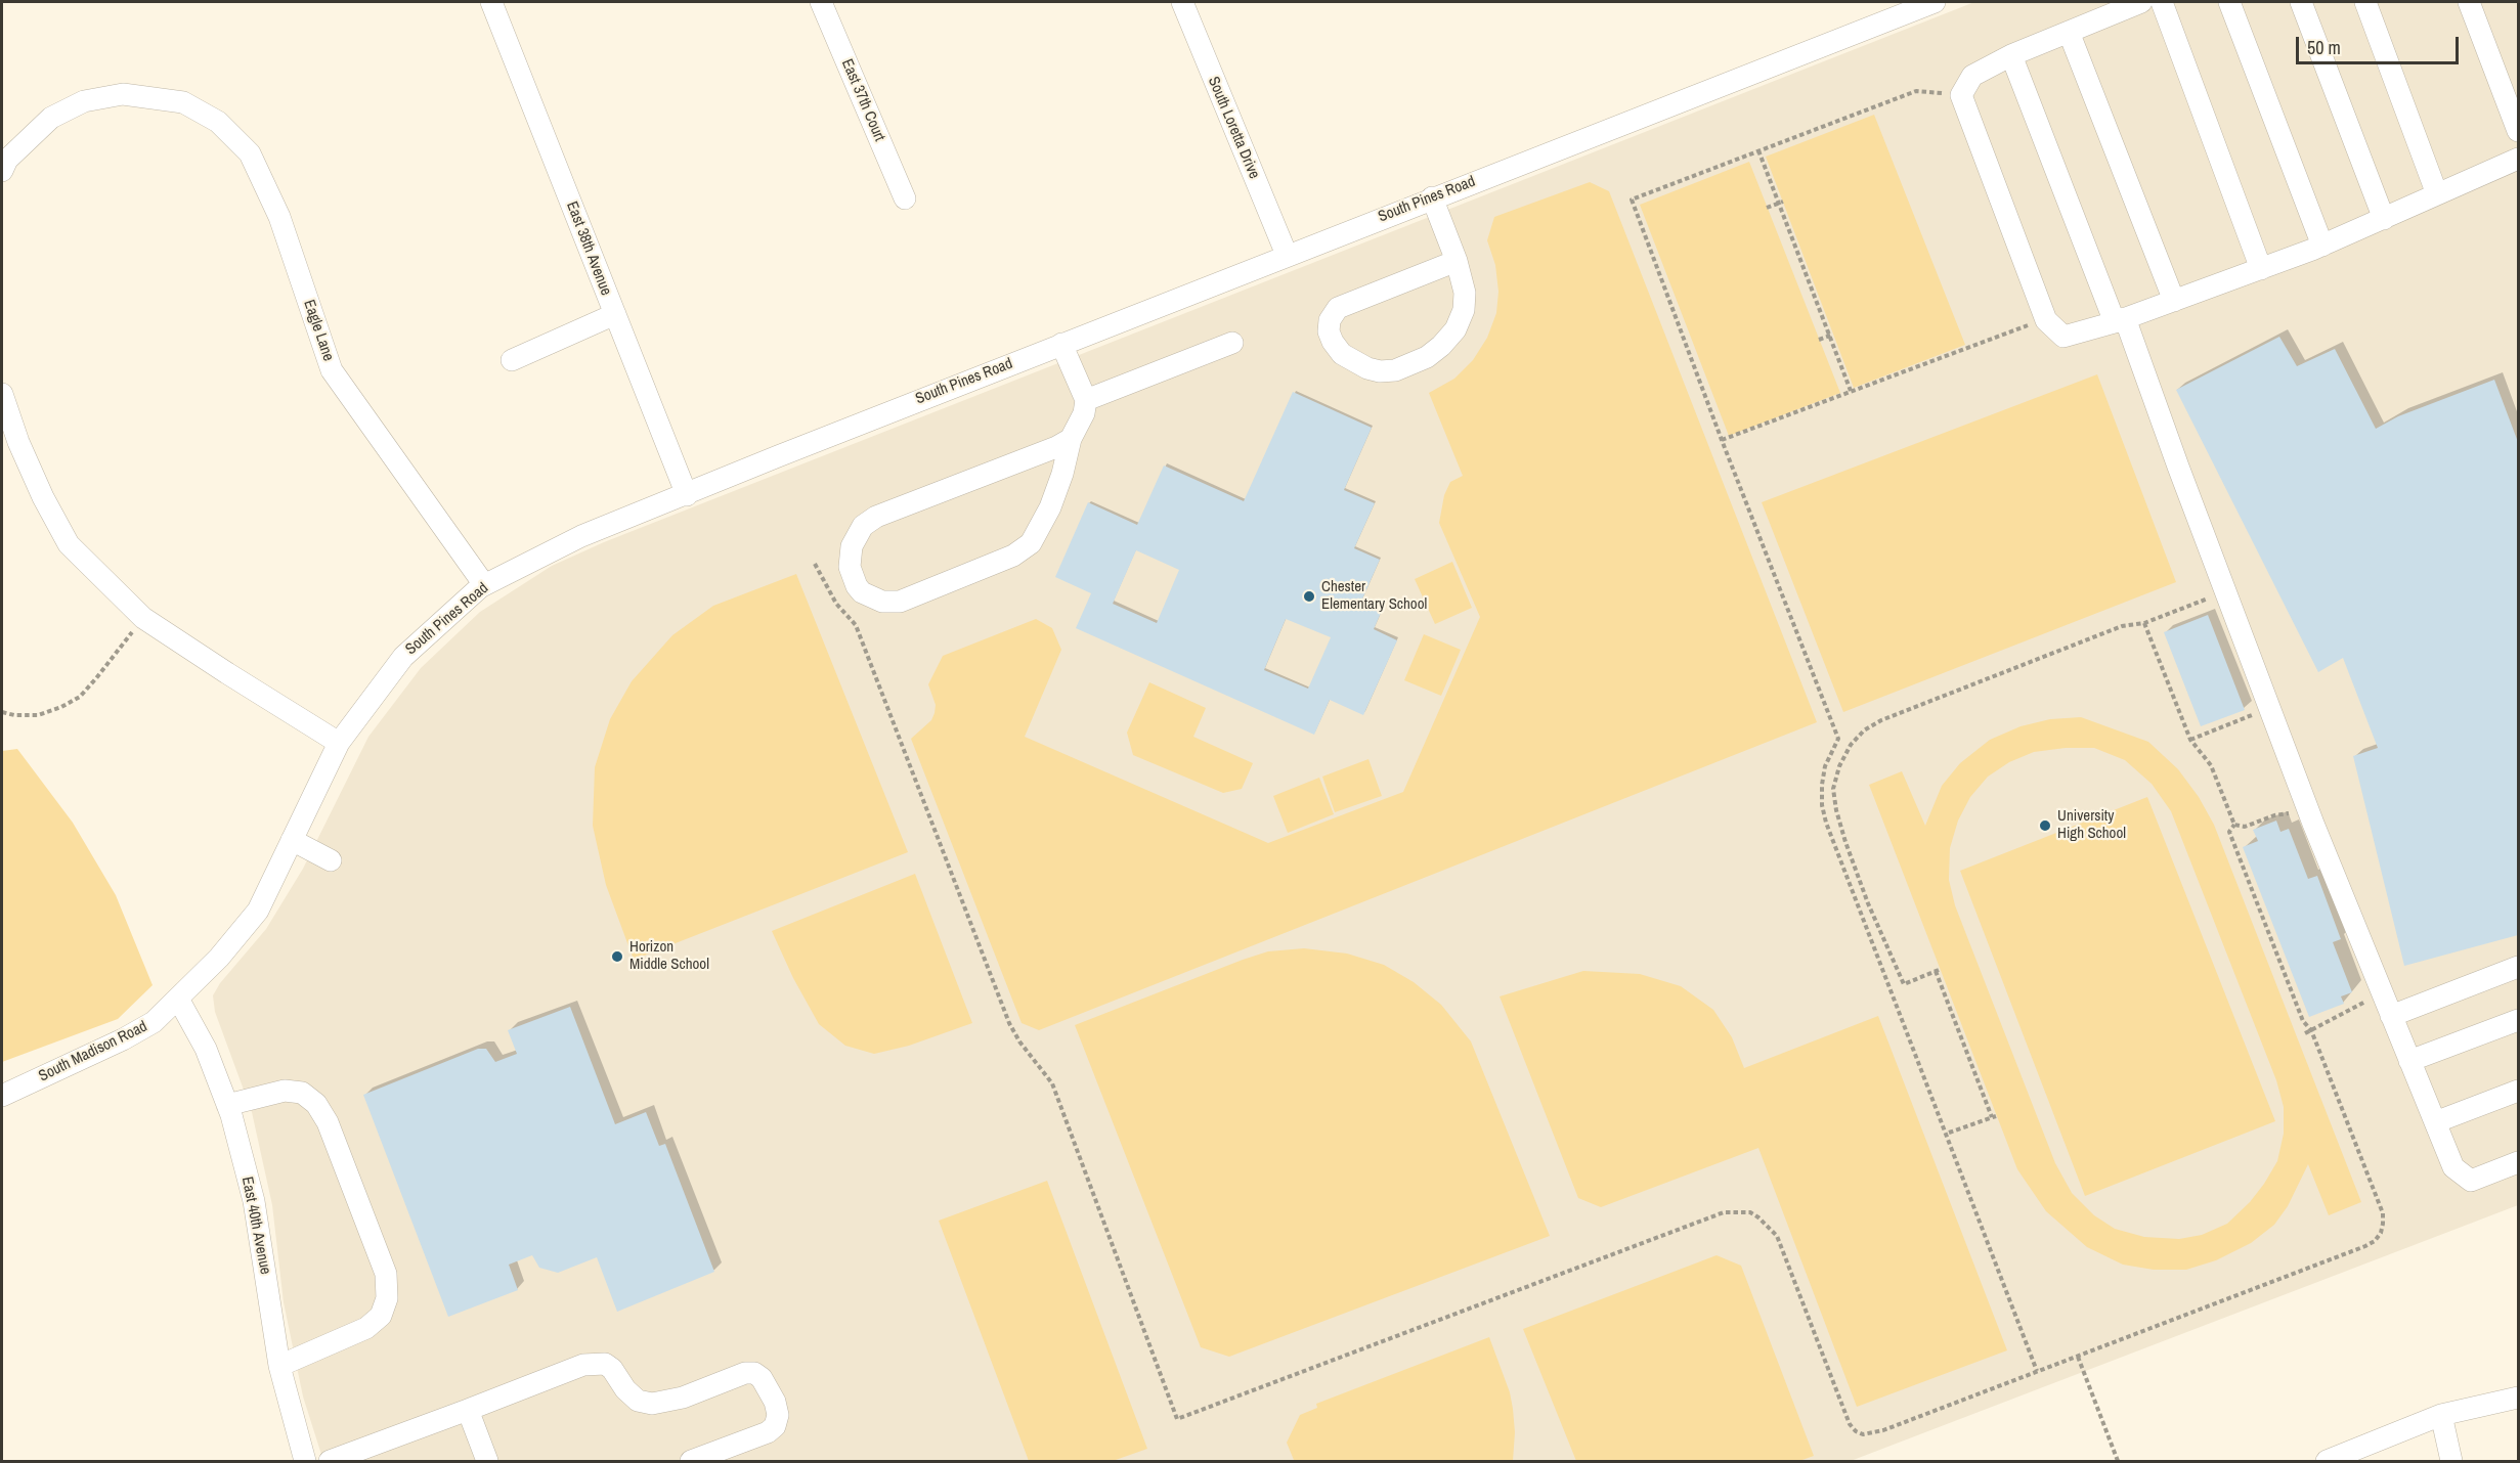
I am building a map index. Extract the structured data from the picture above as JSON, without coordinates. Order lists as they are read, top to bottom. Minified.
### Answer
{"streets":{"street":["East 37th Court","South Loretta Drive","South Pines Road","East 38th Avenue","Eagle Lane","South Madison Road","East 40th Avenue"]},"crossings":[["South Loretta Drive","South Pines Road"],["South Pines Road","East 38th Avenue"],["South Pines Road","Eagle Lane"],["South Pines Road","South Madison Road"],["South Pines Road","East 40th Avenue"],["South Madison Road","East 40th Avenue"]],"places":["Chester Elementary School","University High School","Horizon Middle School"],"scale_bar":"50 m"}
